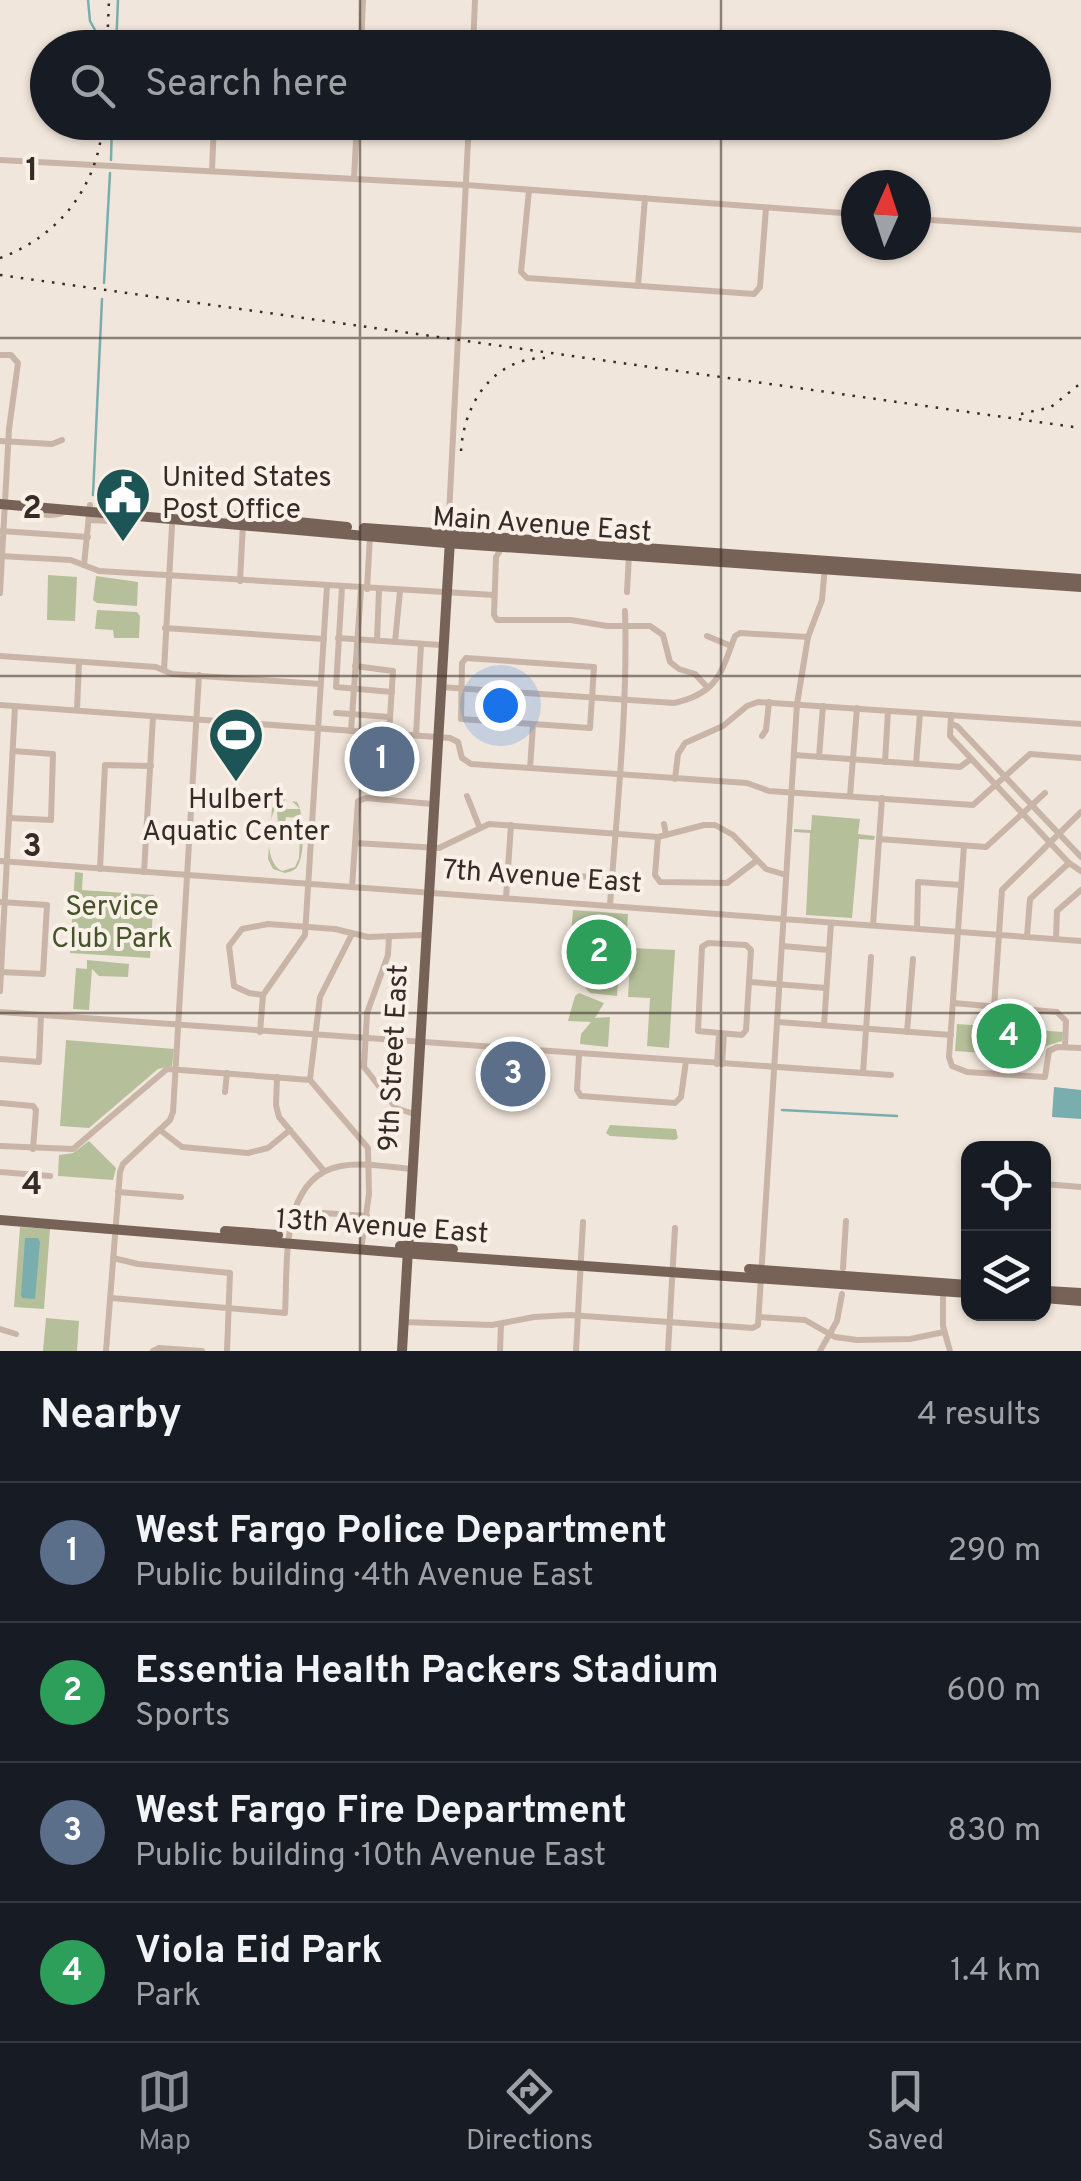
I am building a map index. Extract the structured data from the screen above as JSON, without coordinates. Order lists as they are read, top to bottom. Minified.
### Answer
{"streets":{"main road":["Main Avenue East","9th Street East","13th Avenue East"],"street":["7th Avenue East"]},"crossings":[["Main Avenue East","9th Street East"],["7th Avenue East","9th Street East"],["9th Street East","13th Avenue East"]],"parks":["Service Club Park"],"places":{"public building":["United States Post Office"],"sports":["Hulbert Aquatic Center"]},"north":"top","page":{"search":"Search here","pins":["1","2","4","3"],"heading":["Nearby","4 results"],"list":[{"mark":"1","name":"West Fargo Police Department","note":"Public building · 4th Avenue East","value":"290 m"},{"mark":"2","name":"Essentia Health Packers Stadium","note":"Sports","value":"600 m"},{"mark":"3","name":"West Fargo Fire Department","note":"Public building · 10th Avenue East","value":"830 m"},{"mark":"4","name":"Viola Eid Park","note":"Park","value":"1.4 km"}],"nav":["Map","Directions","Saved"]},"grid":{"rows":["1","2","3","4"]}}
